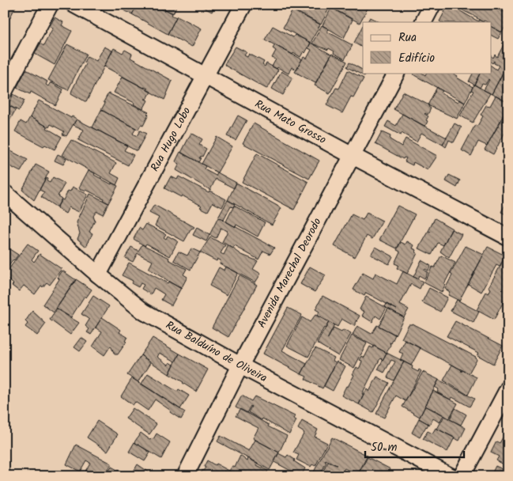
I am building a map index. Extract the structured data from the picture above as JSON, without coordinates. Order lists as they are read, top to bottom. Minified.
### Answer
{"streets":{"street":["Rua Mato Grosso","Rua Hugo Lobo","Avenida Marechal Deorodo","Rua Balduíno de Oliveira"]},"crossings":[["Rua Mato Grosso","Rua Hugo Lobo"],["Rua Mato Grosso","Avenida Marechal Deorodo"],["Rua Hugo Lobo","Rua Balduíno de Oliveira"],["Avenida Marechal Deorodo","Rua Balduíno de Oliveira"]],"legend":["Rua","Edifício"],"scale_bar":"50 m"}
